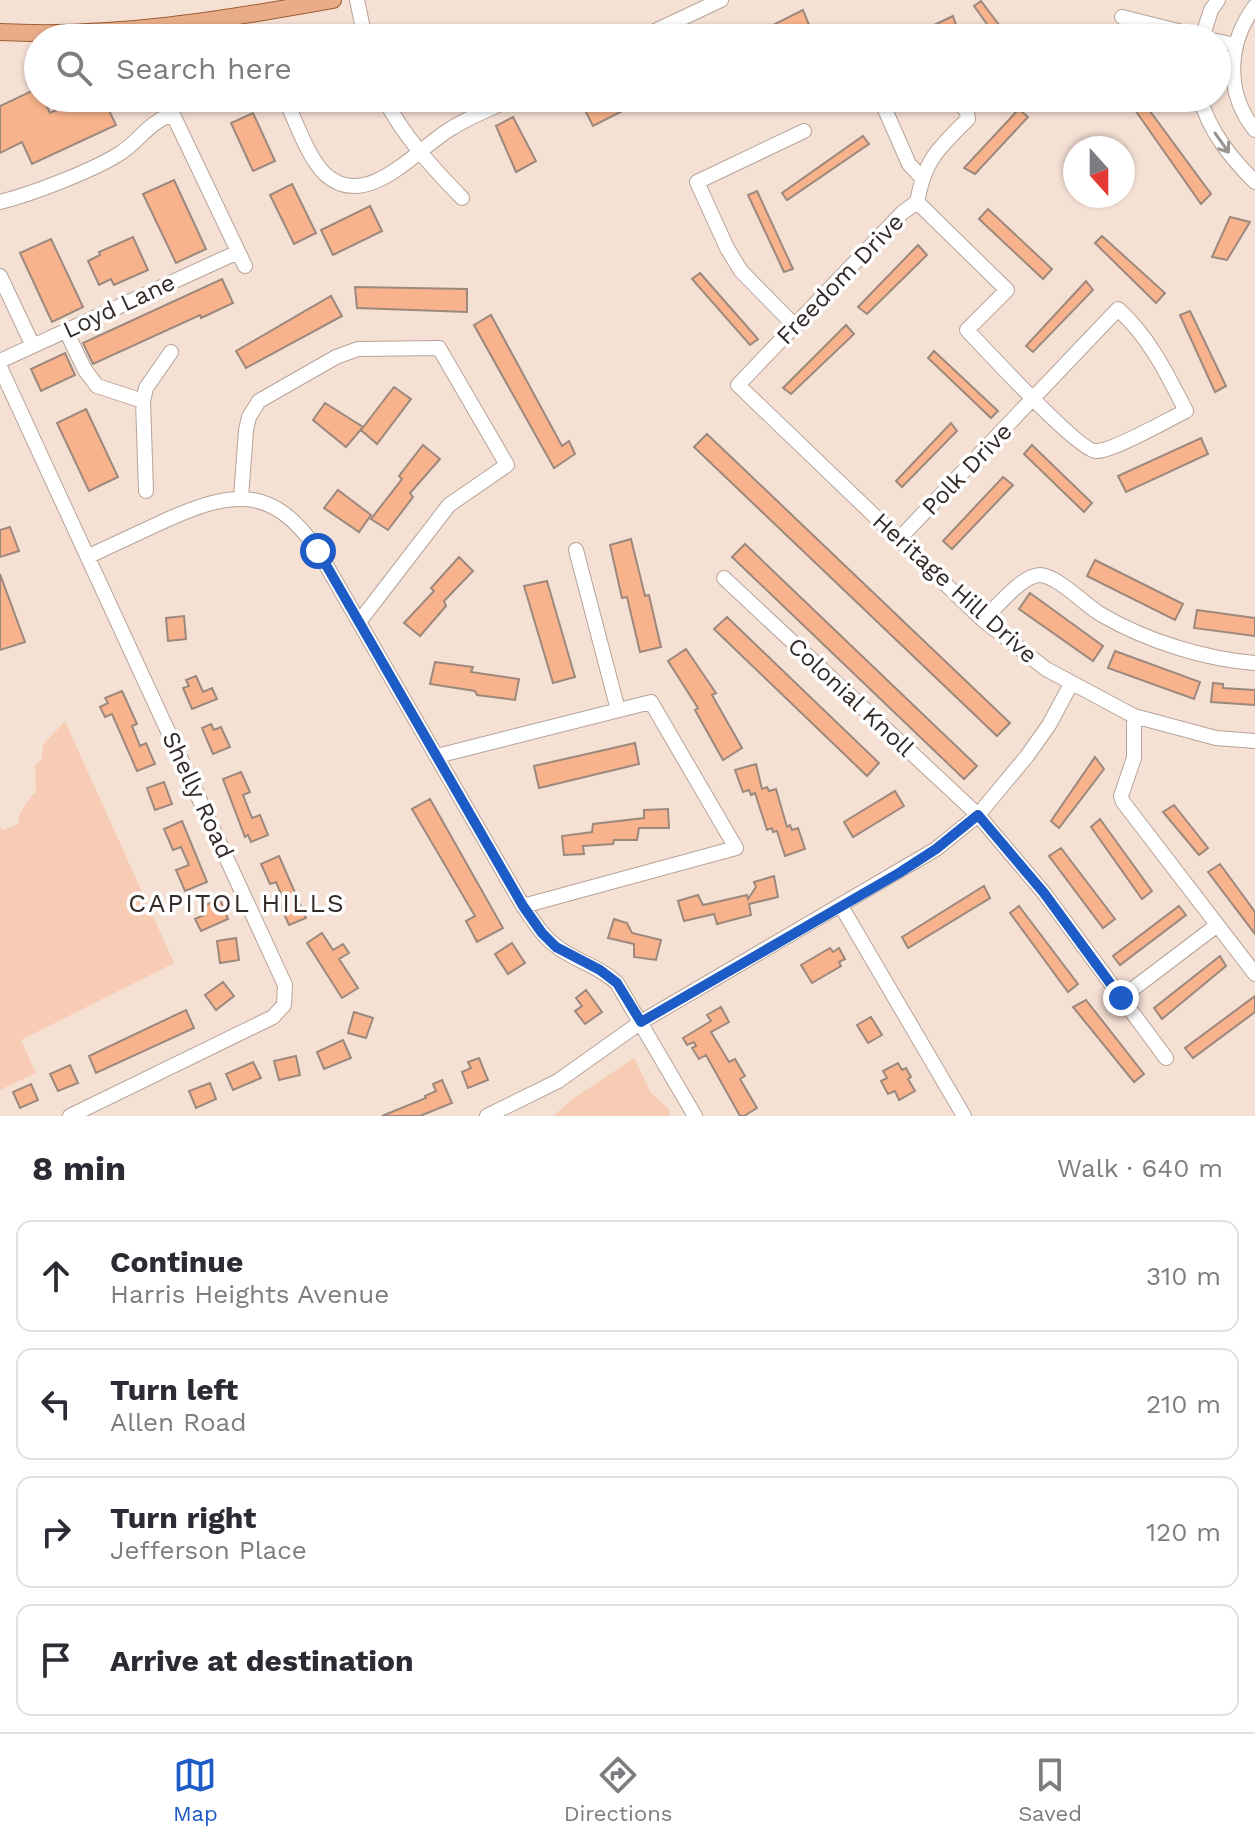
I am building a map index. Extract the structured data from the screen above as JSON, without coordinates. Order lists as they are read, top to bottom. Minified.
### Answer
{"streets":{"street":["Freedom Drive","Loyd Lane","Polk Drive","Heritage Hill Drive","Colonial Knoll","Shelly Road"]},"crossings":[["Freedom Drive","Polk Drive"],["Freedom Drive","Heritage Hill Drive"],["Polk Drive","Heritage Hill Drive"]],"districts":["CAPITOL HILLS"],"north":"bottom","page":{"search":"Search here","heading":["8 min","Walk · 640 m"],"list":[["Continue","Harris Heights Avenue","310 m"],["Turn left","Allen Road","210 m"],["Turn right","Jefferson Place","120 m"],"Arrive at destination"],"nav":["Map","Directions","Saved"]}}
